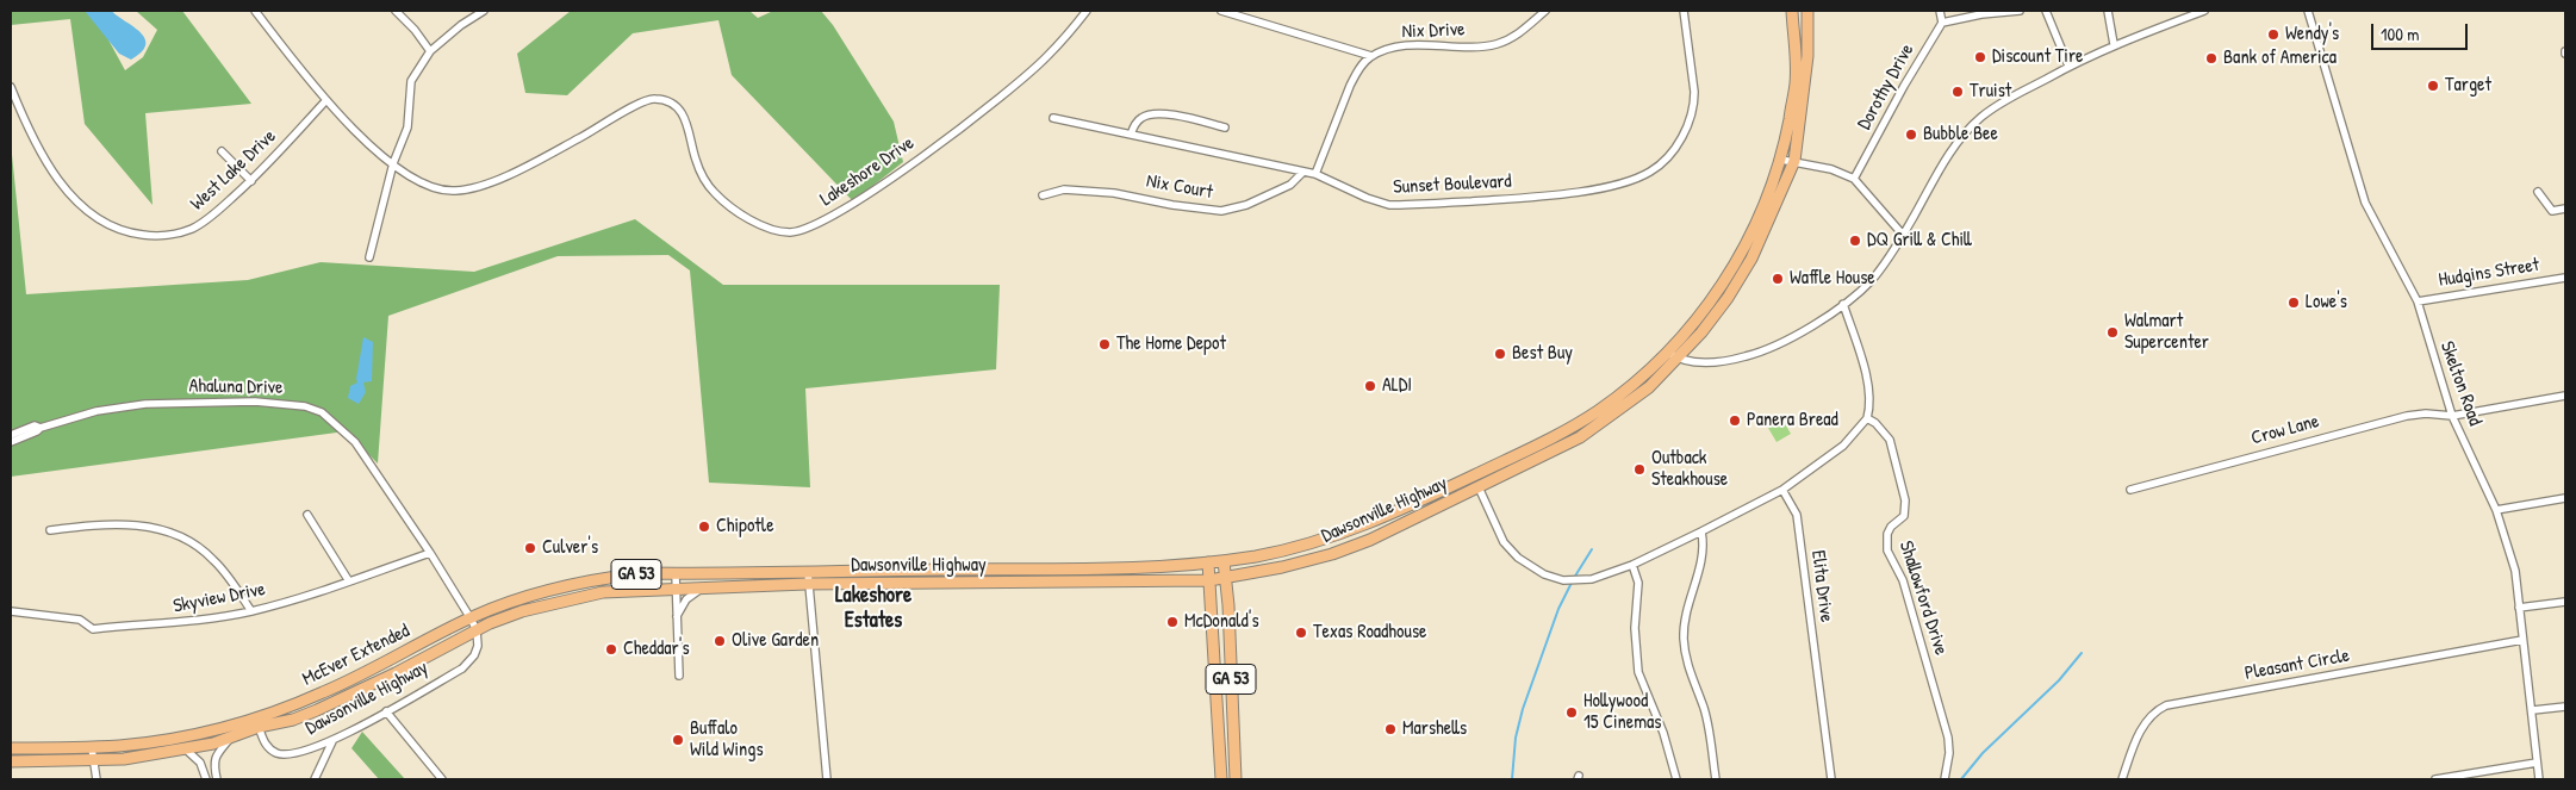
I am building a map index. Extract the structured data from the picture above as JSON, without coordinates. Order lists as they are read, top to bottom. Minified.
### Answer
{"streets":{"main road":["Dawsonville Highway","GA 53","McEver Extended"],"street":["Nix Drive","Dorothy Drive","West Lake Drive","Lakeshore Drive","Sunset Boulevard","Nix Court","Hudgins Street","Skelton Road","Ahaluna Drive","Crow Lane","Elita Drive","Skyview Drive","Shallowford Drive","Pleasant Circle"]},"crossings":[["West Lake Drive","Lakeshore Drive"],["Sunset Boulevard","Nix Court"],["Hudgins Street","Skelton Road"],["Skelton Road","Crow Lane"],["Skelton Road","Pleasant Circle"],["Ahaluna Drive","Dawsonville Highway"],["Ahaluna Drive","Skyview Drive"],["Ahaluna Drive","McEver Extended"],["Dawsonville Highway","GA 53"],["Dawsonville Highway","McEver Extended"]],"districts":["Lakeshore Estates"],"places":["Wendy's","Discount Tire","Bank of America","Target","Truist","Bubble Bee","DQ Grill & Chill","Waffle House","Lowe's","Walmart Supercenter","The Home Depot","Best Buy","ALDI","Panera Bread","Outback Steakhouse","Chipotle","Culver's","McDonald's","Texas Roadhouse","Olive Garden","Cheddar's","Hollywood 15 Cinemas","Marshells","Buffalo Wild Wings"],"scale_bar":"100 m"}
